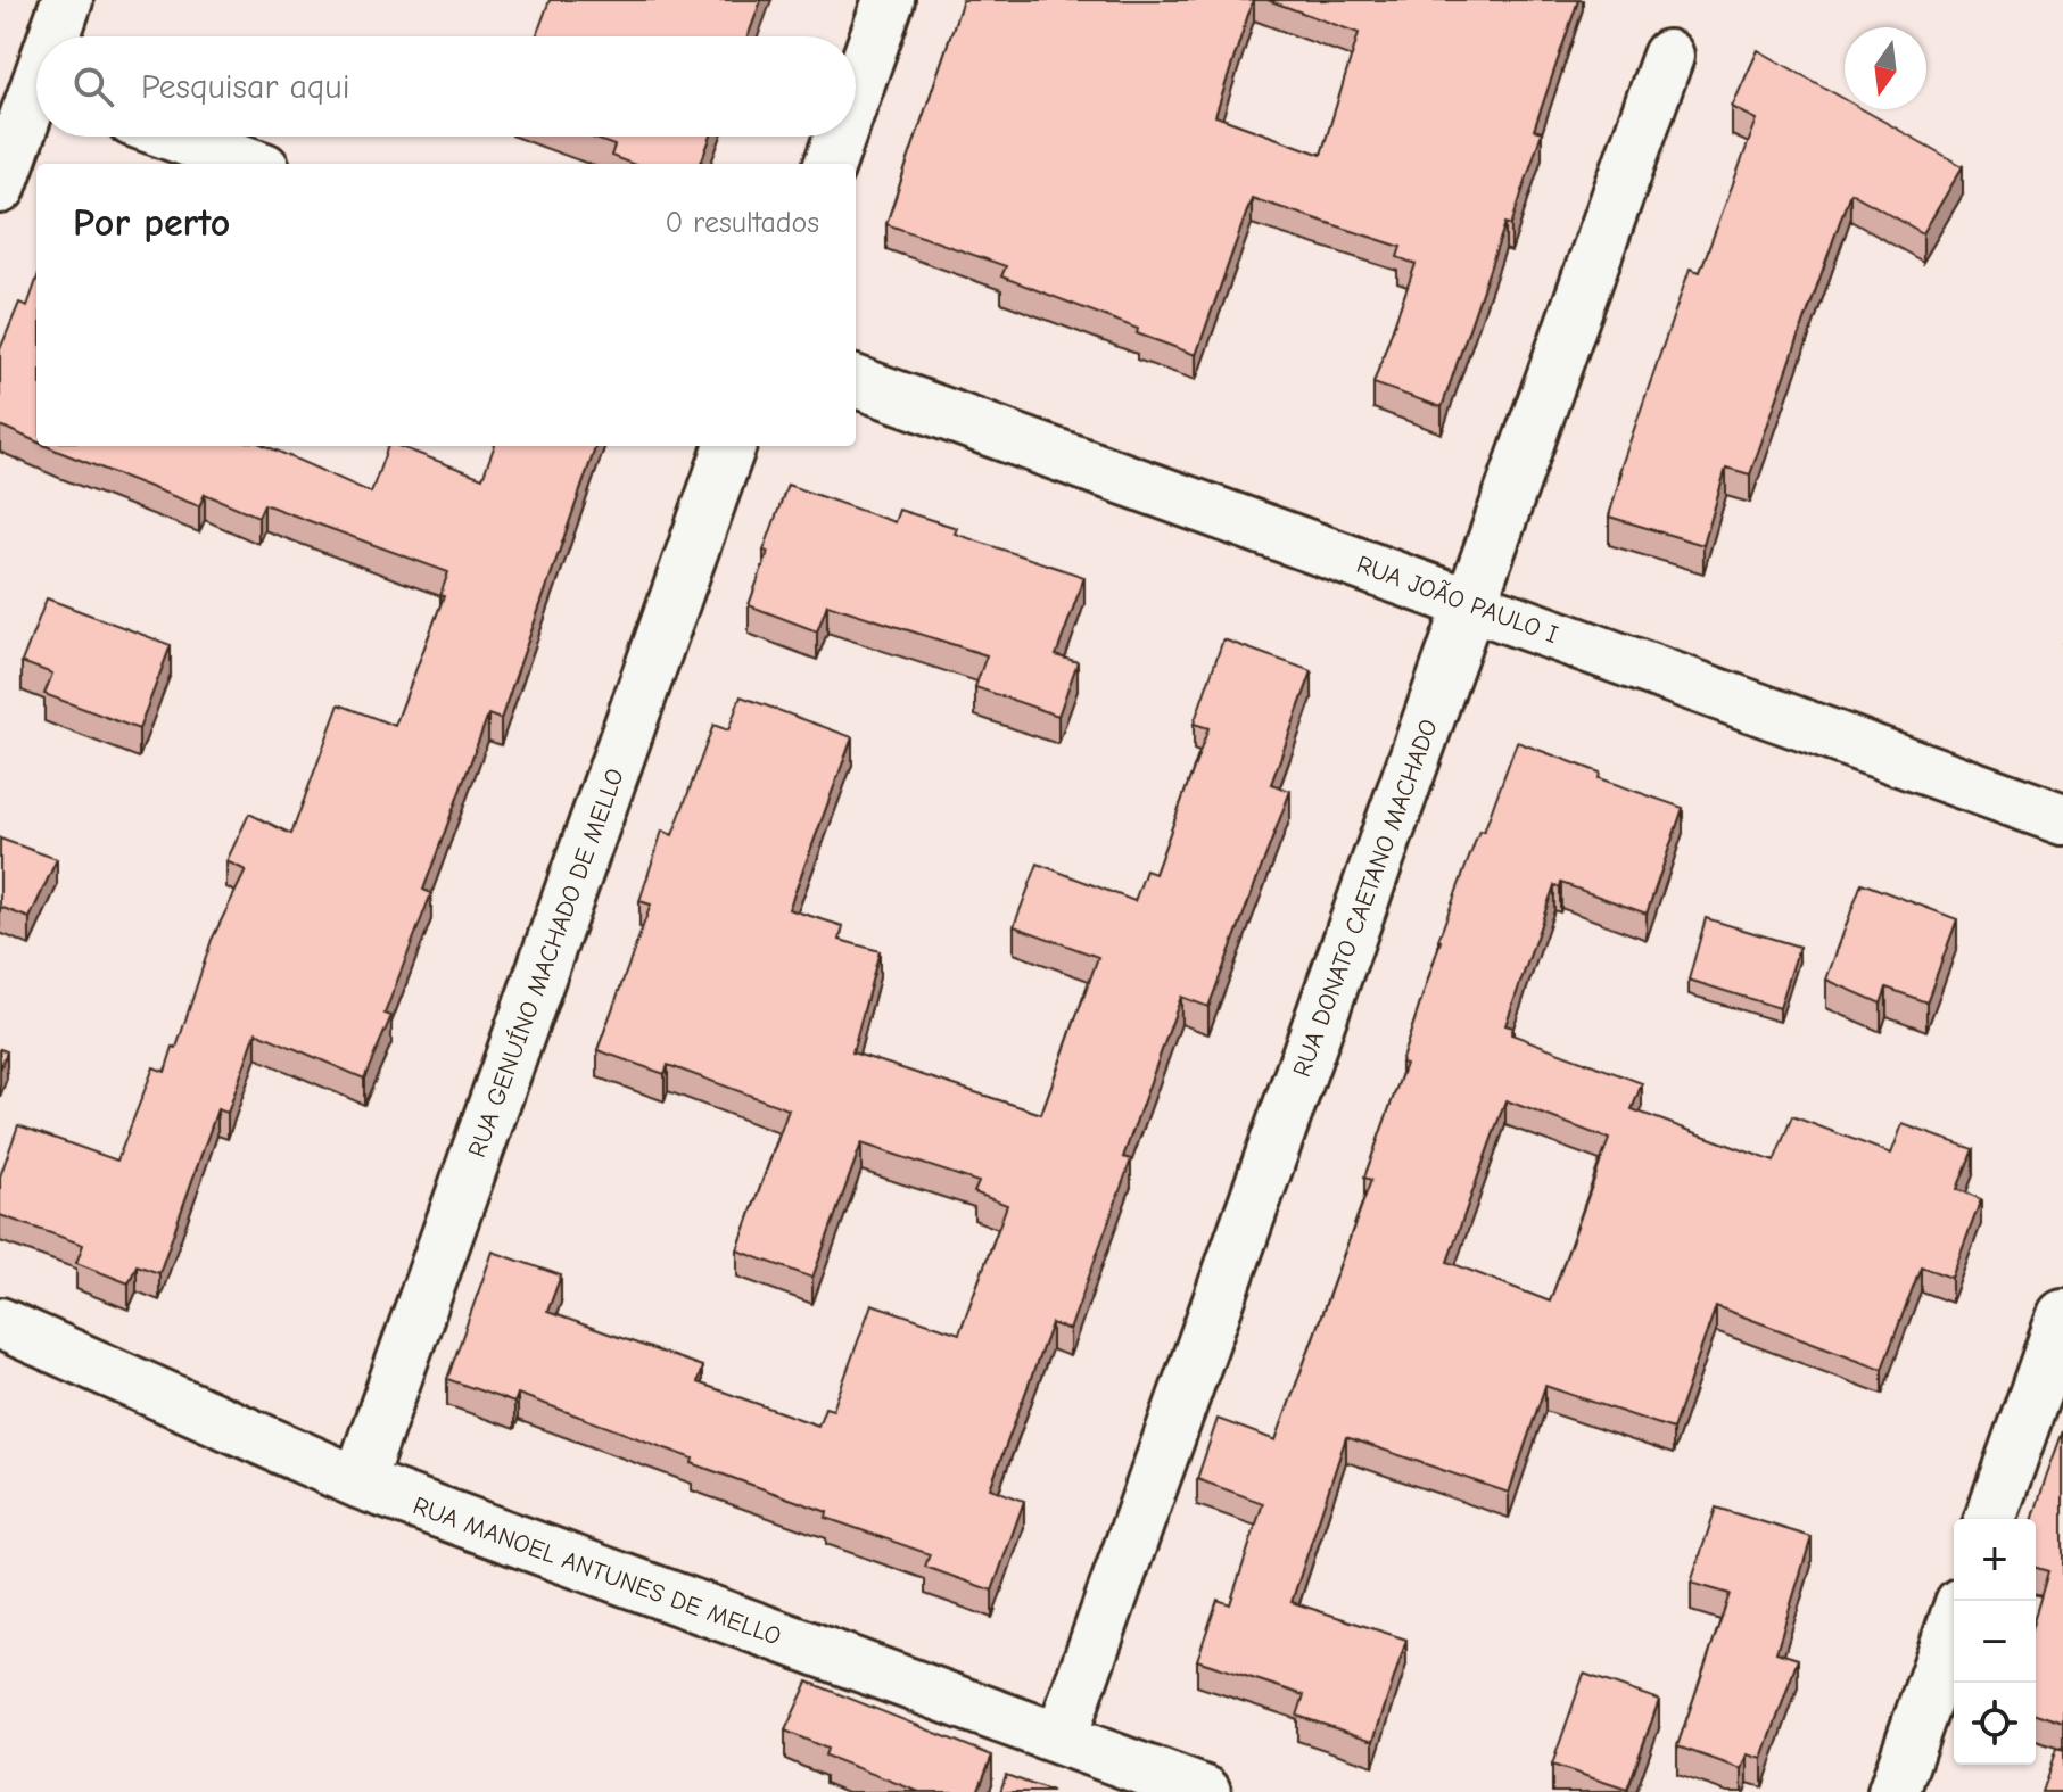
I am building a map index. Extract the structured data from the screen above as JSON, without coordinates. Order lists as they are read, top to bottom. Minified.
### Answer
{"streets":{"street":["RUA JOÃO PAULO I","RUA DONATO CAETANO MACHADO","RUA GENUÍNO MACHADO DE MELLO","RUA MANOEL ANTUNES DE MELLO"]},"crossings":[["RUA JOÃO PAULO I","RUA DONATO CAETANO MACHADO"],["RUA DONATO CAETANO MACHADO","RUA MANOEL ANTUNES DE MELLO"],["RUA GENUÍNO MACHADO DE MELLO","RUA MANOEL ANTUNES DE MELLO"]],"north":"bottom","page":{"search":"Pesquisar aqui","heading":["Por perto","0 resultados"],"map_buttons":["+","−"]}}
